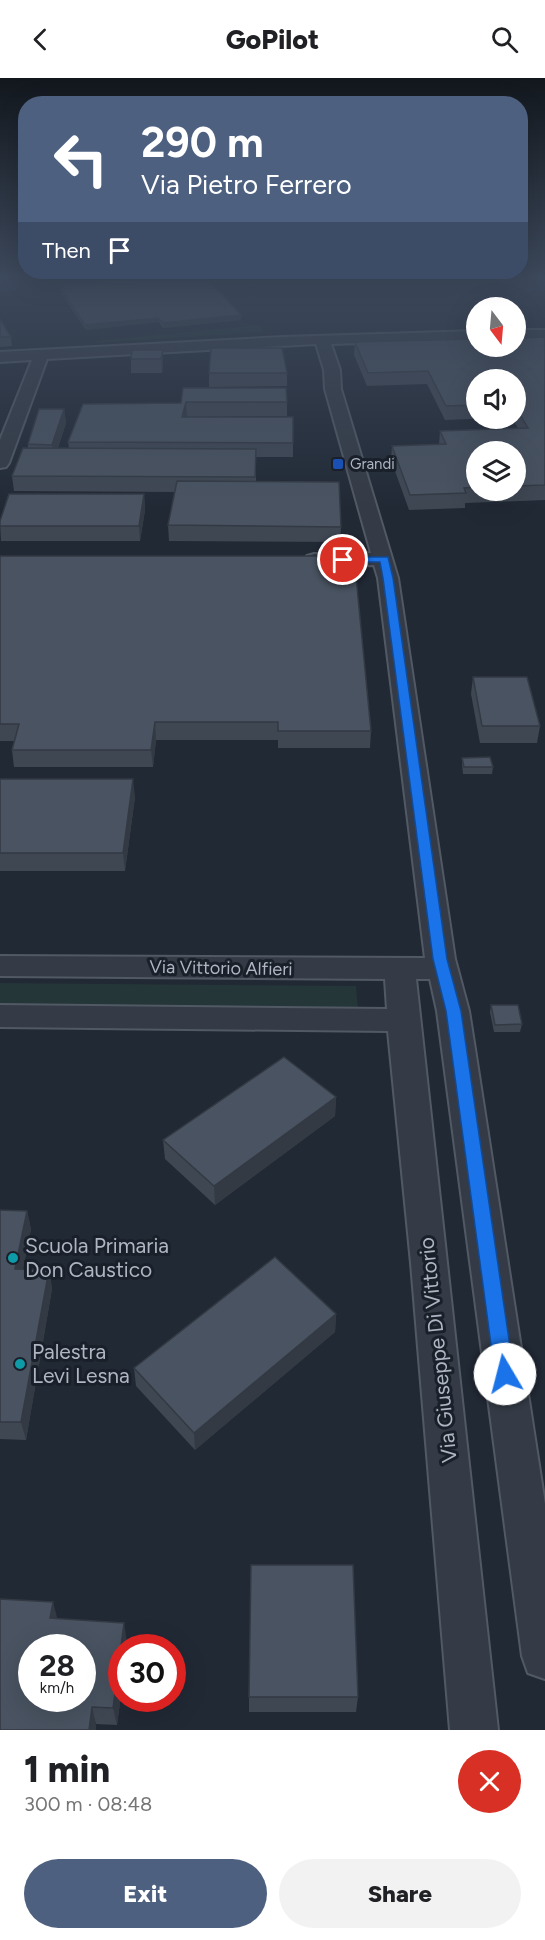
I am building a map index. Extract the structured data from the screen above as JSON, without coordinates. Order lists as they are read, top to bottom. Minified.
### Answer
{"streets":{"street":["Via Vittorio Alfieri","Via Giuseppe Di Vittorio"]},"crossings":[["Via Vittorio Alfieri","Via Giuseppe Di Vittorio"]],"places":{"transit":["Grandi"],"other":["Scuola Primaria Don Caustico","Palestra Levi Lesna"]},"north":"bottom","page":{"header":"GoPilot","turn":["290 m","Via Pietro Ferrero"],"then":"Then","speed":"28 km/h","limit":"30","heading":["1 min","300 m · 08:48"],"buttons":["Exit","Share"]}}
